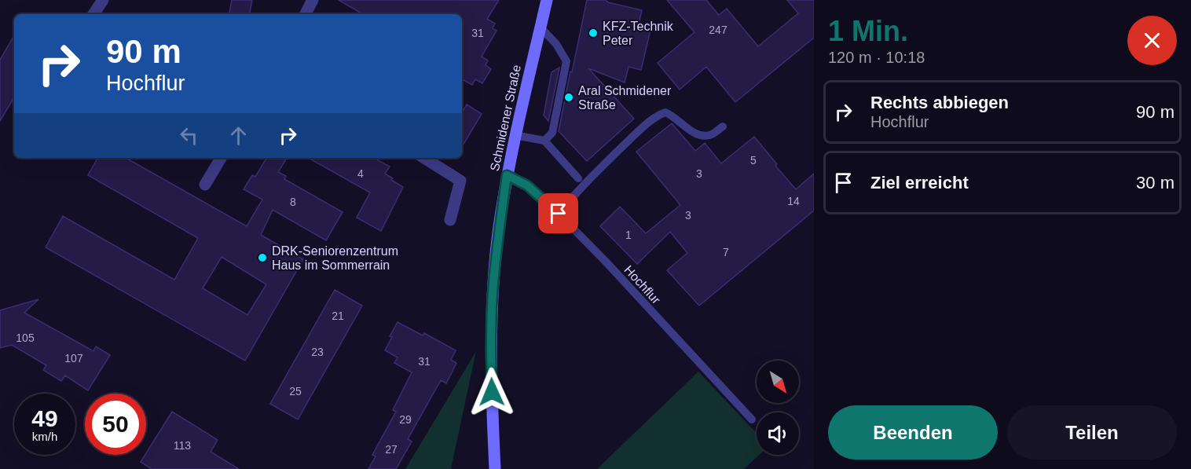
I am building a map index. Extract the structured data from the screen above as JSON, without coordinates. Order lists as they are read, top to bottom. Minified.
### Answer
{"streets":{"main road":["Schmidener Straße"],"lane":["Hochflur"]},"crossings":[["Schmidener Straße","Hochflur"]],"places":["KFZ-Technik Peter","Aral Schmidener Straße","DRK-Seniorenzentrum Haus im Sommerrain"],"house_numbers":["247","31","5","4","3","14","8","3","1","7","21","105","23","107","31","25","29","113","27"],"north":"bottom right","page":{"heading":["1 Min.","120 m · 10:18"],"turn":["90 m","Hochflur"],"list":[{"name":"Rechts abbiegen","note":"Hochflur","value":"90 m"},{"name":"Ziel erreicht","value":"30 m"}],"speed":"49 km/h","limit":"50","buttons":["Beenden","Teilen"]}}
